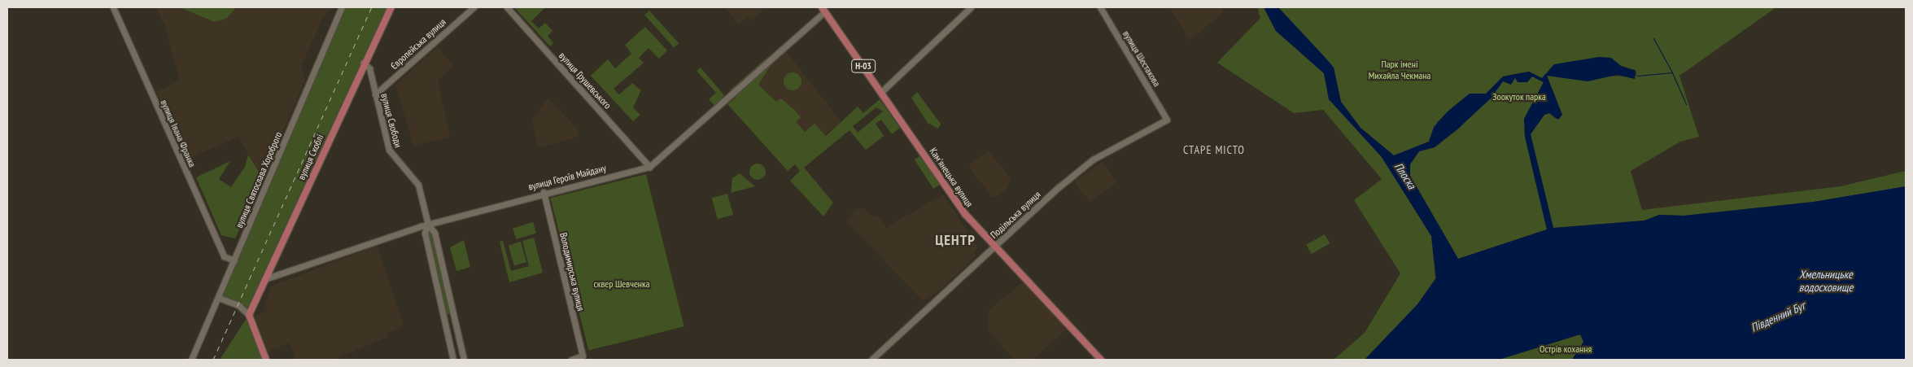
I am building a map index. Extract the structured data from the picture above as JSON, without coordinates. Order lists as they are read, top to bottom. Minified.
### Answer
{"streets":{"main road":["Н-03","вулиця Скоблі","Камʼянецька вулиця"],"street":["Європейська вулиця","вулиця Шестакова","вулиця Грушевського","вулиця Свободи","вулиця Івана Франка","вулиця Героїв Майдану","вулиця Святослава Хороброго","Подільська вулиця","Володимирська вулиця"]},"crossings":[["Європейська вулиця","вулиця Свободи"],["вулиця Шестакова","Подільська вулиця"],["вулиця Грушевського","вулиця Героїв Майдану"],["вулиця Свободи","вулиця Скоблі"],["вулиця Свободи","вулиця Героїв Майдану"],["вулиця Івана Франка","вулиця Святослава Хороброго"],["вулиця Скоблі","вулиця Героїв Майдану"],["вулиця Героїв Майдану","Камʼянецька вулиця"],["вулиця Героїв Майдану","Володимирська вулиця"],["Камʼянецька вулиця","Подільська вулиця"]],"districts":["СТАРЕ МІСТО","ЦЕНТР"],"water":["Плоска","Хмельницьке водосховище","Південний Буг"],"parks":["Парк імені Михайла Чекмана","Зоокуток парка","сквер Шевченка","Острів кохання"]}
